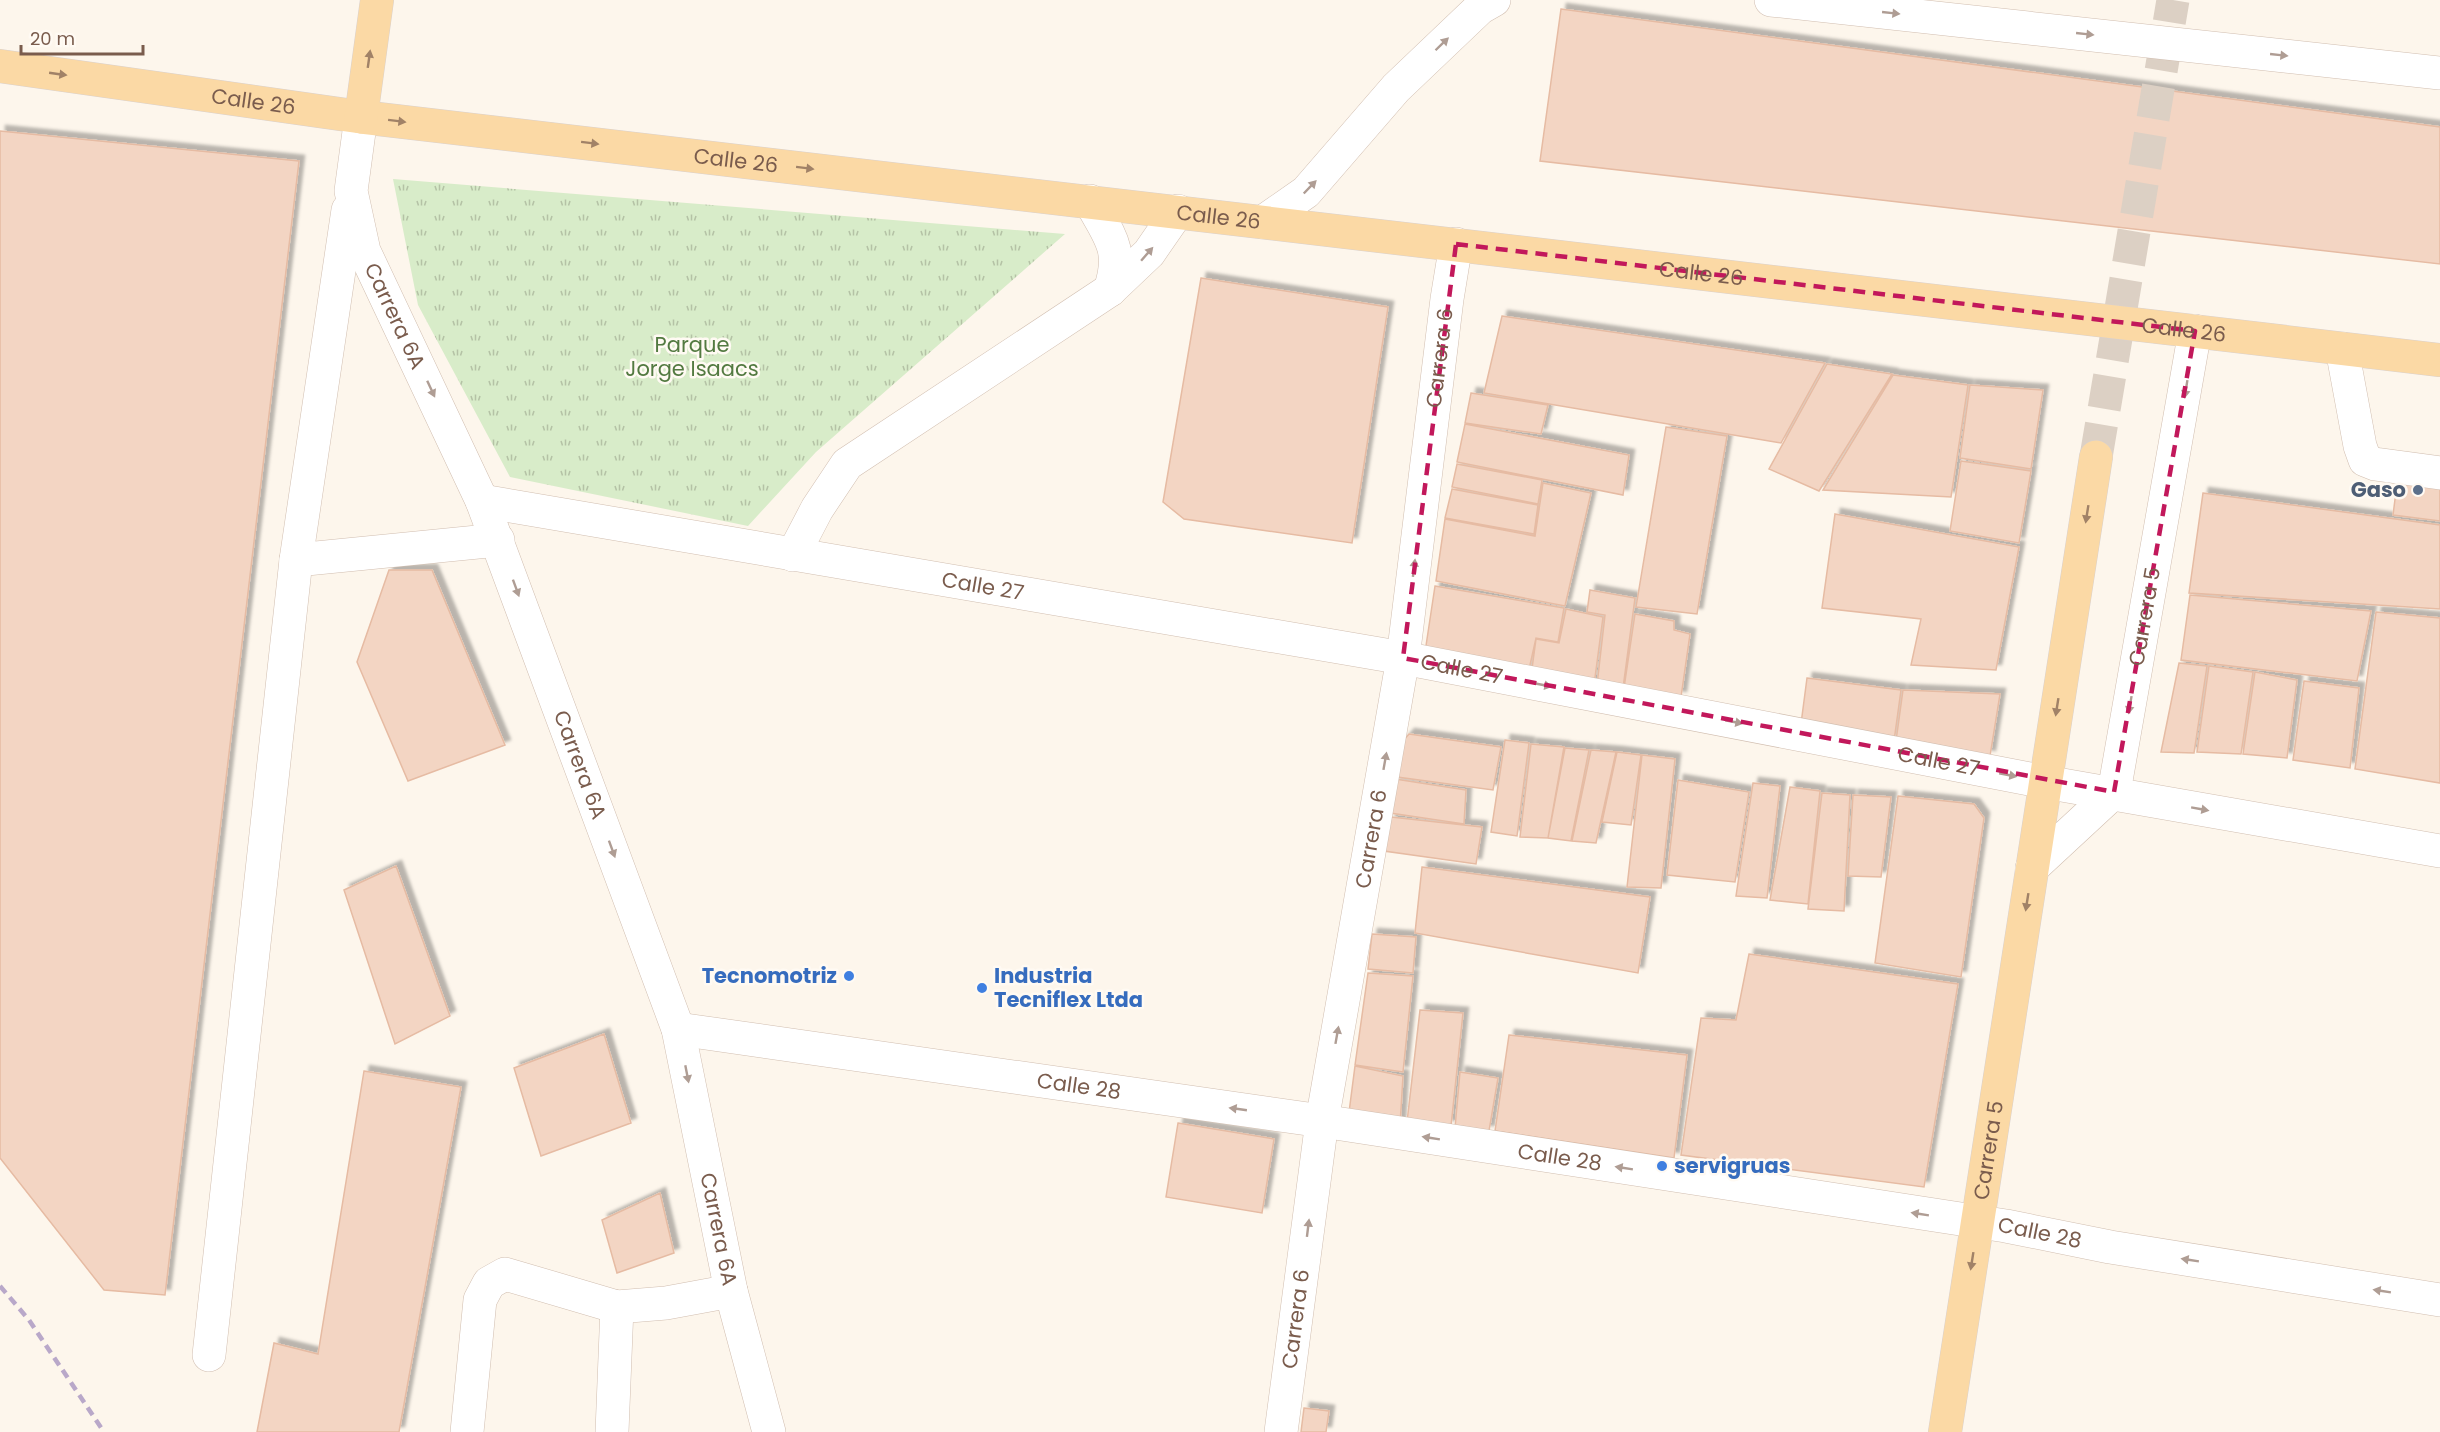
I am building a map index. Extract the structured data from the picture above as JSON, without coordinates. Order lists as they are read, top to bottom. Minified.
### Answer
{"streets":{"main road":["Calle 26","Carrera 5"],"street":["Carrera 6A","Carrera 6","Calle 27","Calle 28"]},"crossings":[["Calle 26","Carrera 6A"],["Calle 26","Carrera 6"],["Calle 26","Carrera 5"],["Carrera 6A","Calle 27"],["Carrera 6A","Calle 28"],["Carrera 6","Calle 27"],["Carrera 6","Calle 28"],["Calle 27","Carrera 5"],["Carrera 5","Calle 28"]],"one_way":["Calle 26","Carrera 6A","Carrera 6","Calle 27","Carrera 5","Calle 28"],"parks":["Parque Jorge Isaacs"],"places":["Gaso","Tecnomotriz","Industria Tecniflex Ltda","servigruas"],"scale_bar":"20 m"}
